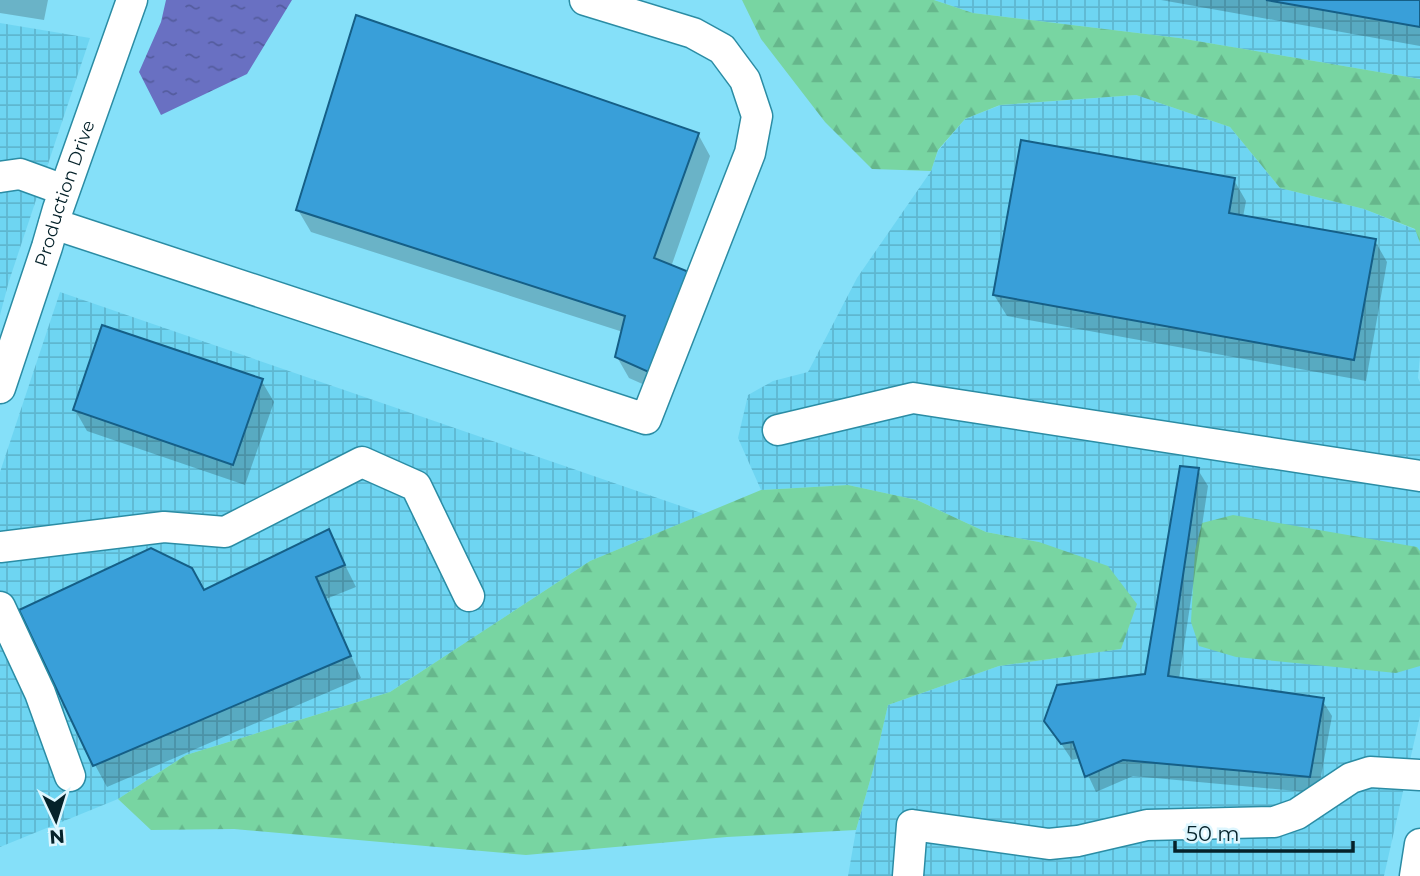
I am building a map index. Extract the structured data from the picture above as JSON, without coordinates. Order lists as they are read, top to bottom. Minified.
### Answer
{"streets":{"street":["Production Drive"]},"scale_bar":"50 m","north":"bottom"}
